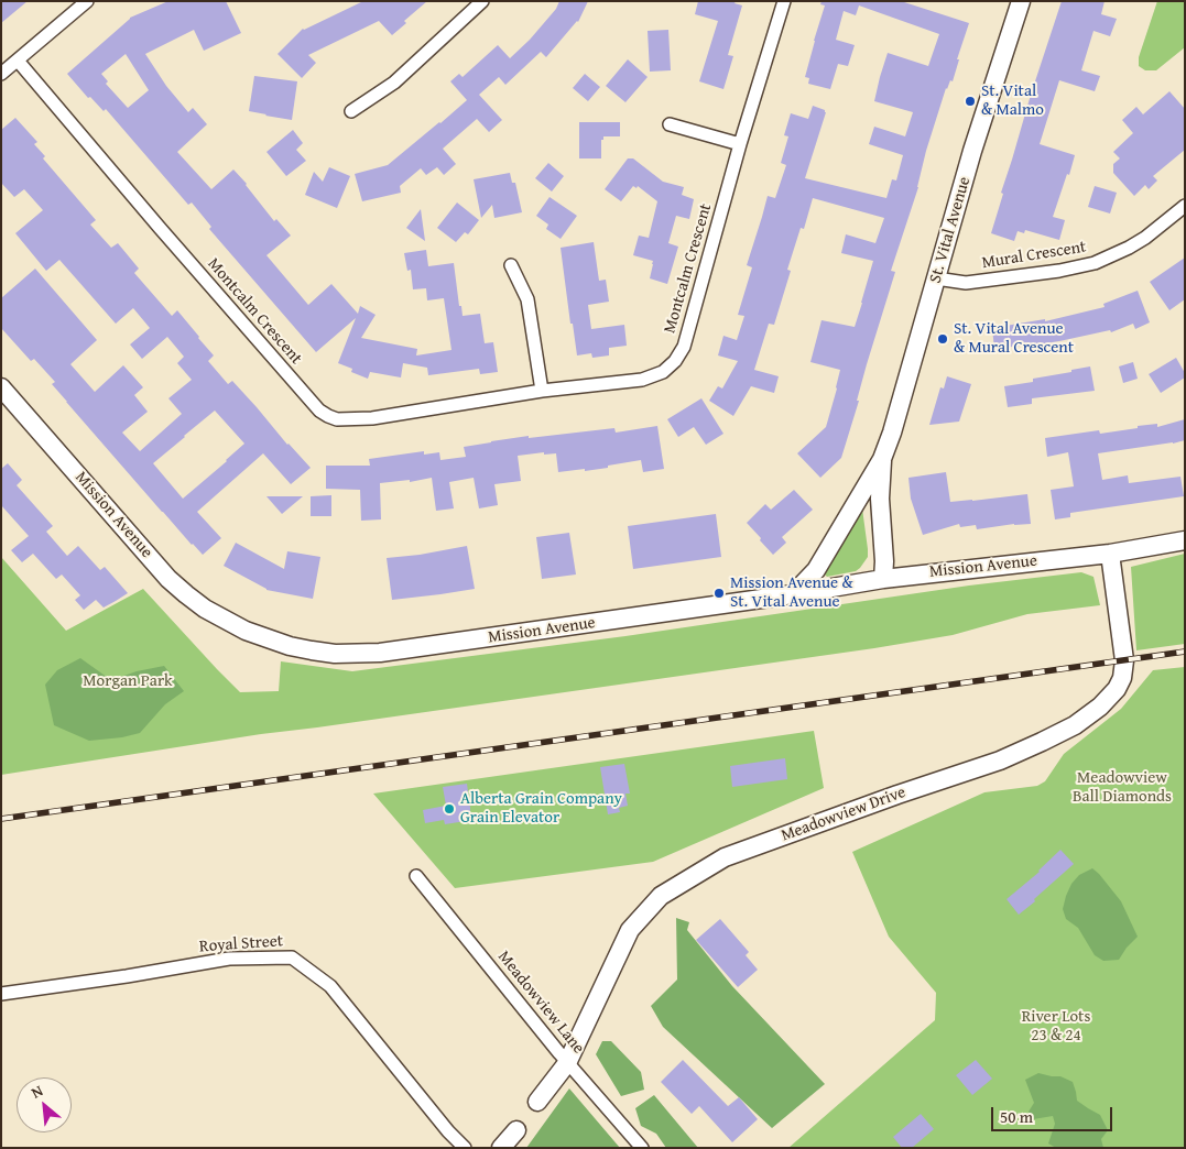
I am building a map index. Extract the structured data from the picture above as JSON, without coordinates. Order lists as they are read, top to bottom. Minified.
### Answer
{"streets":{"street":["St. Vital Avenue","Mural Crescent","Montcalm Crescent","Mission Avenue","Meadowview Drive","Royal Street","Meadowview Lane"]},"crossings":[["St. Vital Avenue","Mural Crescent"],["St. Vital Avenue","Mission Avenue"],["Mission Avenue","Meadowview Drive"],["Meadowview Drive","Meadowview Lane"]],"parks":["Morgan Park","Meadowview Ball Diamonds","River Lots 23 & 24"],"places":["St. Vital & Malmo","St. Vital Avenue & Mural Crescent","Mission Avenue & St. Vital Avenue","Alberta Grain Company Grain Elevator"],"scale_bar":"50 m","north":"top left"}
